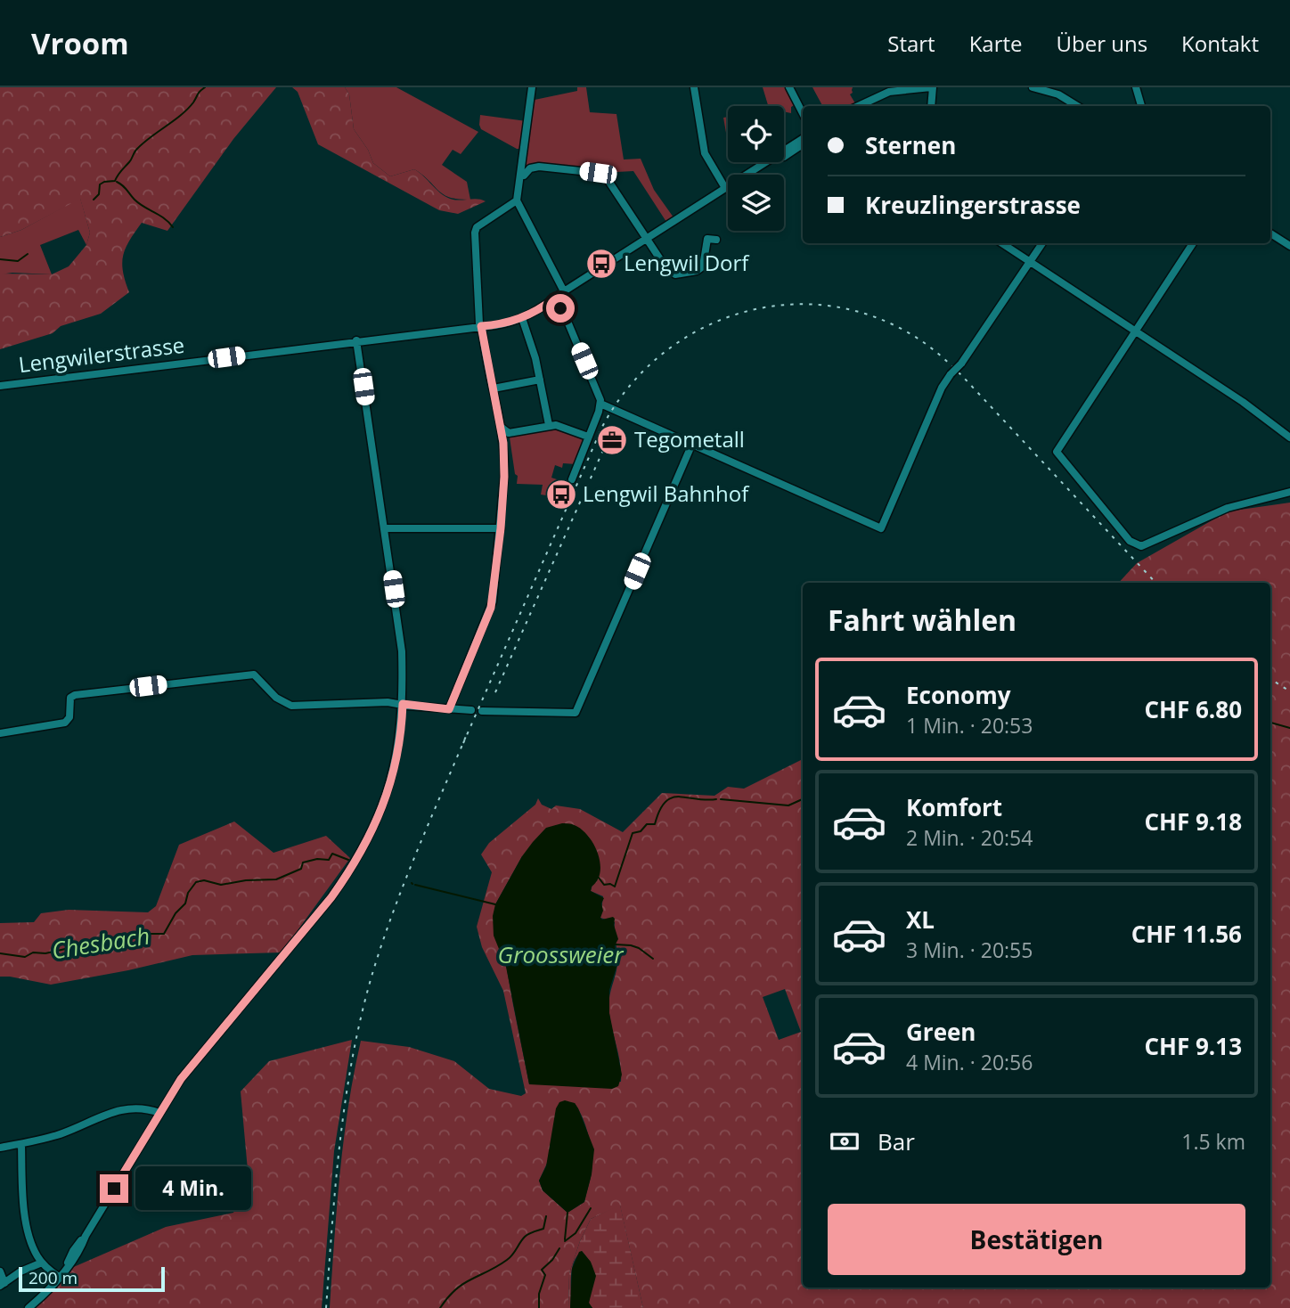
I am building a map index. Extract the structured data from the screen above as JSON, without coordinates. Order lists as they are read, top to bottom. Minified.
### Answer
{"streets":{"street":["Lengwilerstrasse"]},"water":["Chesbach","Groossweier"],"places":{"bus stop":["Lengwil Dorf","Lengwil Bahnhof"],"office":["Tegometall"]},"scale_bar":"200 m","page":{"header":"Vroom","nav":["Start","Karte","Über uns","Kontakt"],"banner":["Sternen","Kreuzlingerstrasse"],"heading":"Fahrt wählen","list":[{"name":"Economy","note":"1 Min. · 20:53","value":"CHF 6.80"},{"name":"Komfort","note":"2 Min. · 20:54","value":"CHF 9.18"},{"name":"XL","note":"3 Min. · 20:55","value":"CHF 11.56"},{"name":"Green","note":"4 Min. · 20:56","value":"CHF 9.13"}],"pay":["Bar","1.5 km"],"bubble":"4 Min.","buttons":"Bestätigen","scale":"200 m"}}
